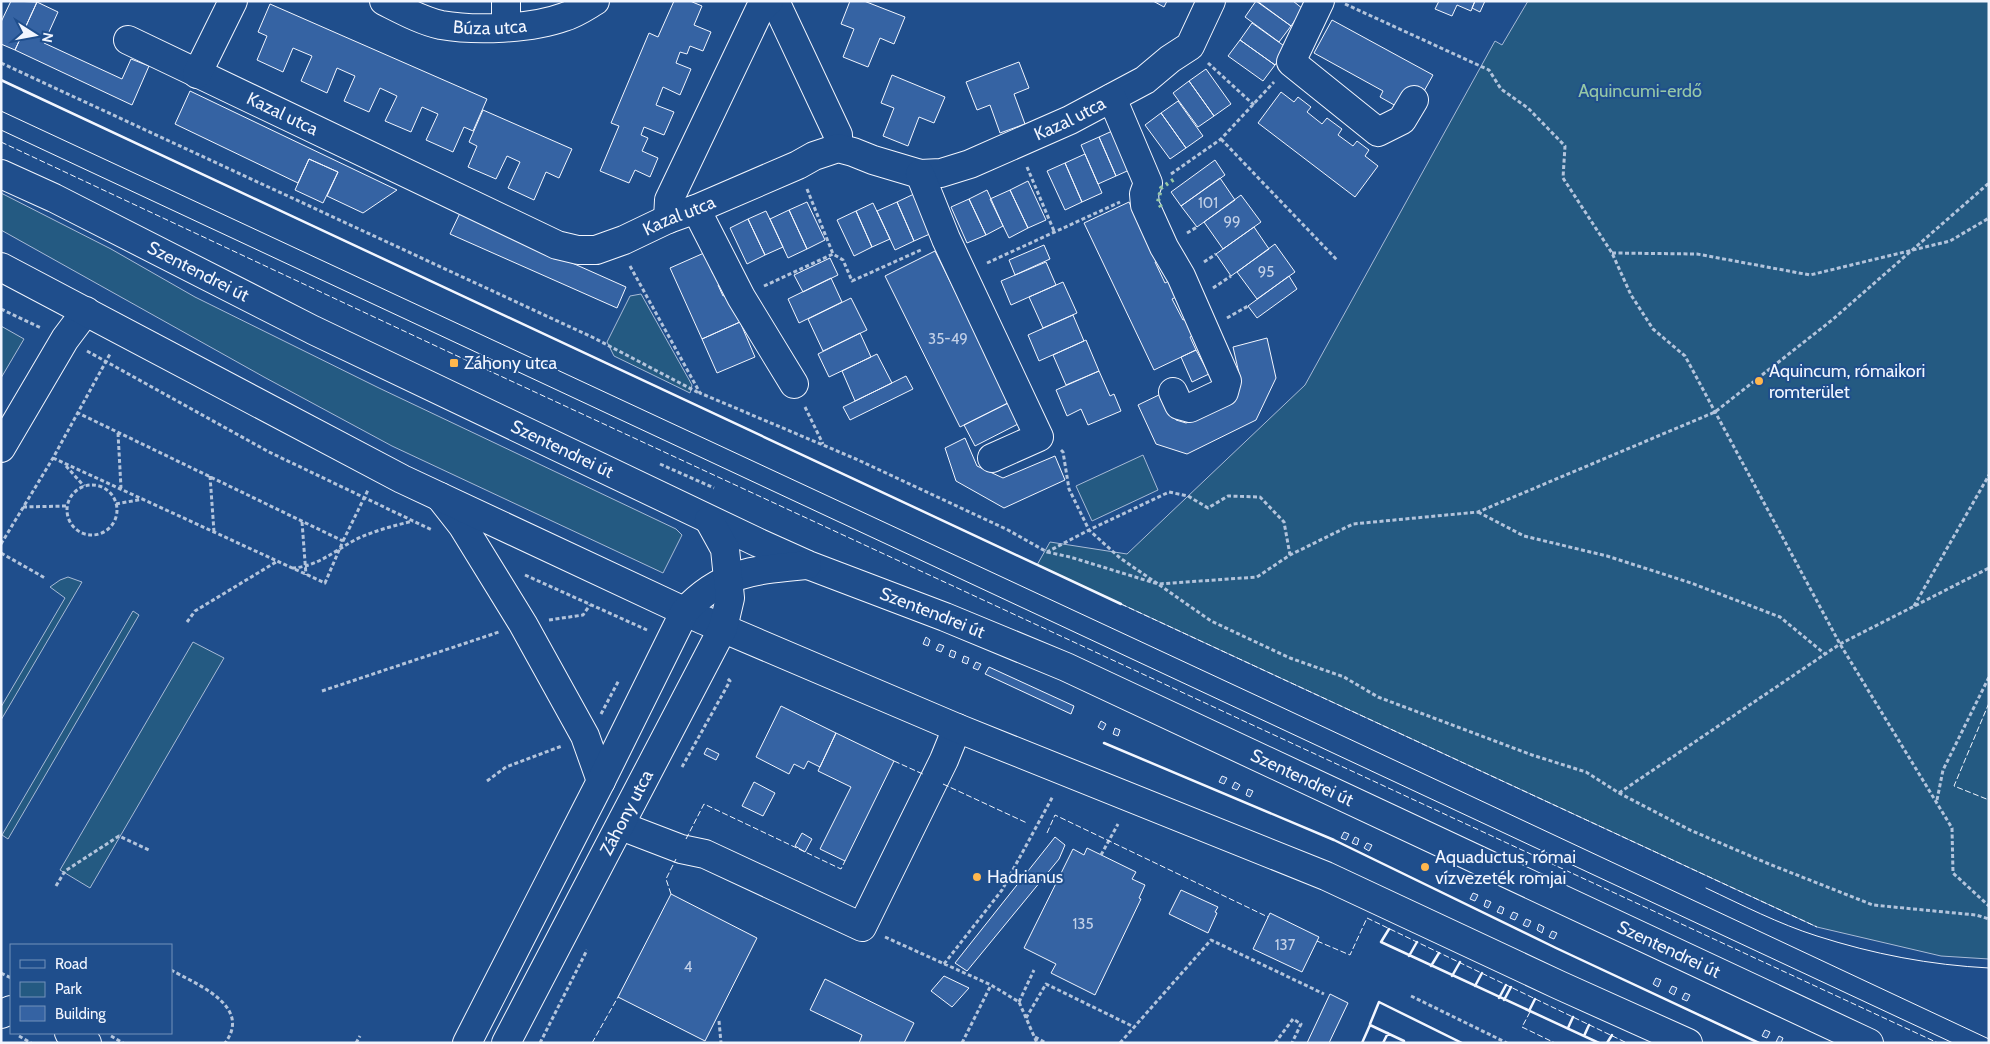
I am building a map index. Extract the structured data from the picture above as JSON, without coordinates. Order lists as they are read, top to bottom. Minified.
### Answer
{"streets":{"main road":["Búza utca","Kazal utca","Szentendrei út","Záhony utca"]},"crossings":[["Szentendrei út","Záhony utca"]],"parks":["Aquincumi-erdő"],"places":{"transit":["Záhony utca"],"other":["Aquincum, rómaikori romterület","Aquaductus, római vízvezeték romjai","Hadrianus"]},"house_numbers":["101","99","95","35-49","135","137","4"],"legend":["Road","Park","Building"],"north":"right"}
